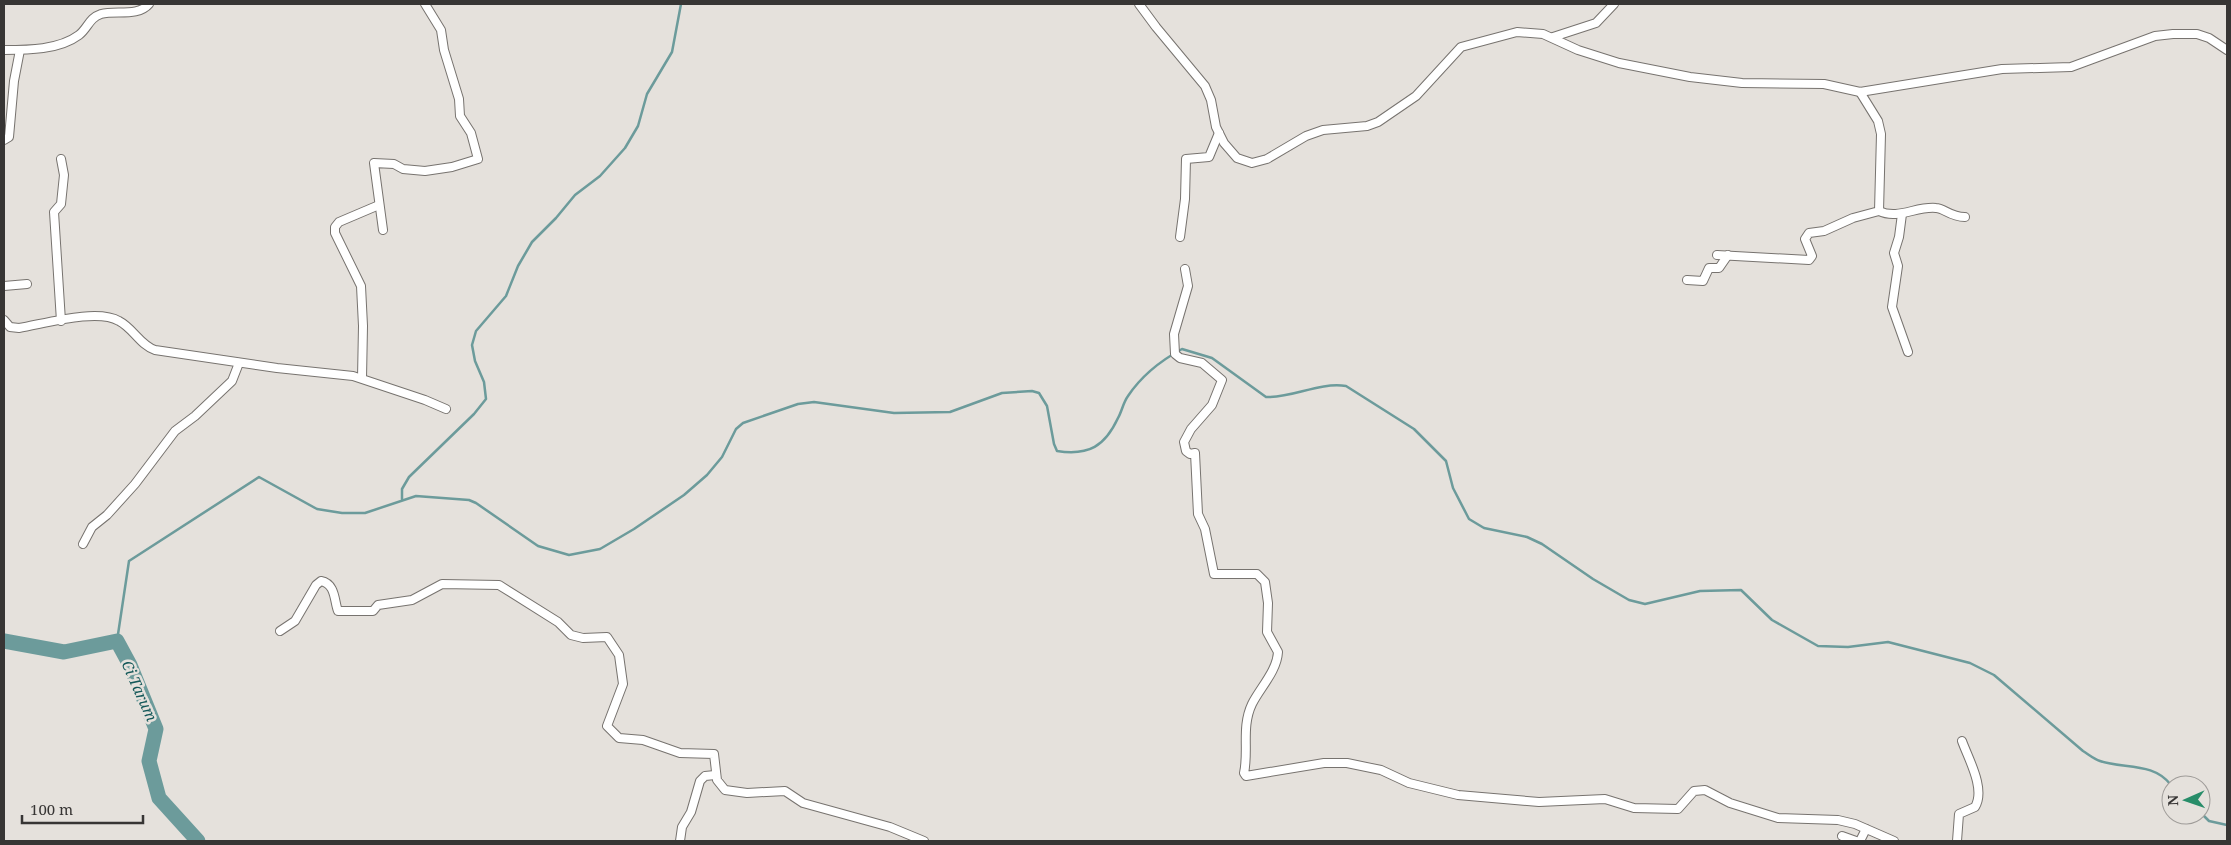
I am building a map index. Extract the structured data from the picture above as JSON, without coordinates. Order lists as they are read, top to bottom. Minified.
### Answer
{"water":["Ci Tarum"],"scale_bar":"100 m","north":"left"}
